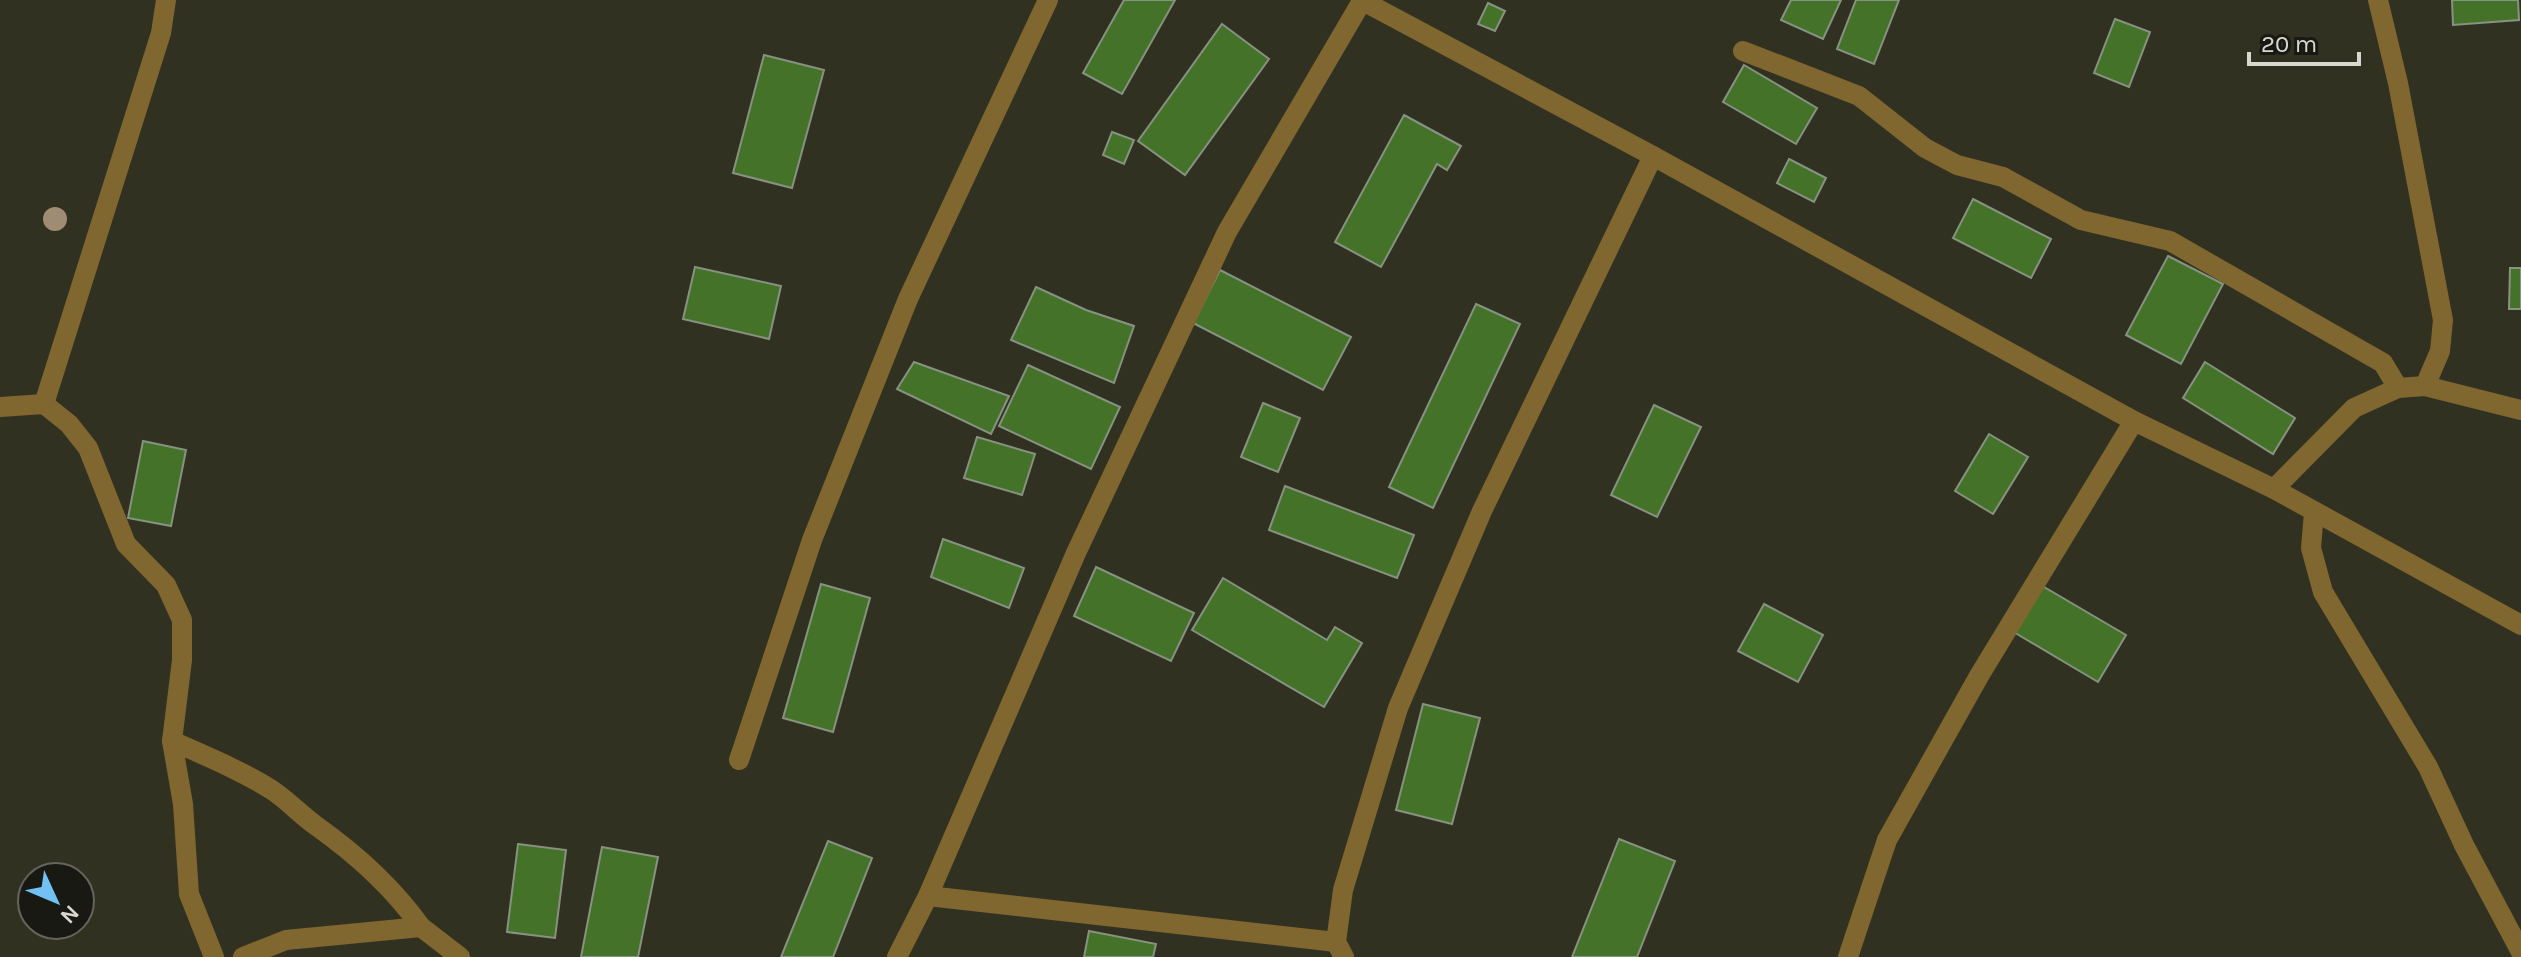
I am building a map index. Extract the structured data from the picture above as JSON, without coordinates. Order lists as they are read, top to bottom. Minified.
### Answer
{"scale_bar":"20 m","north":"bottom right"}
